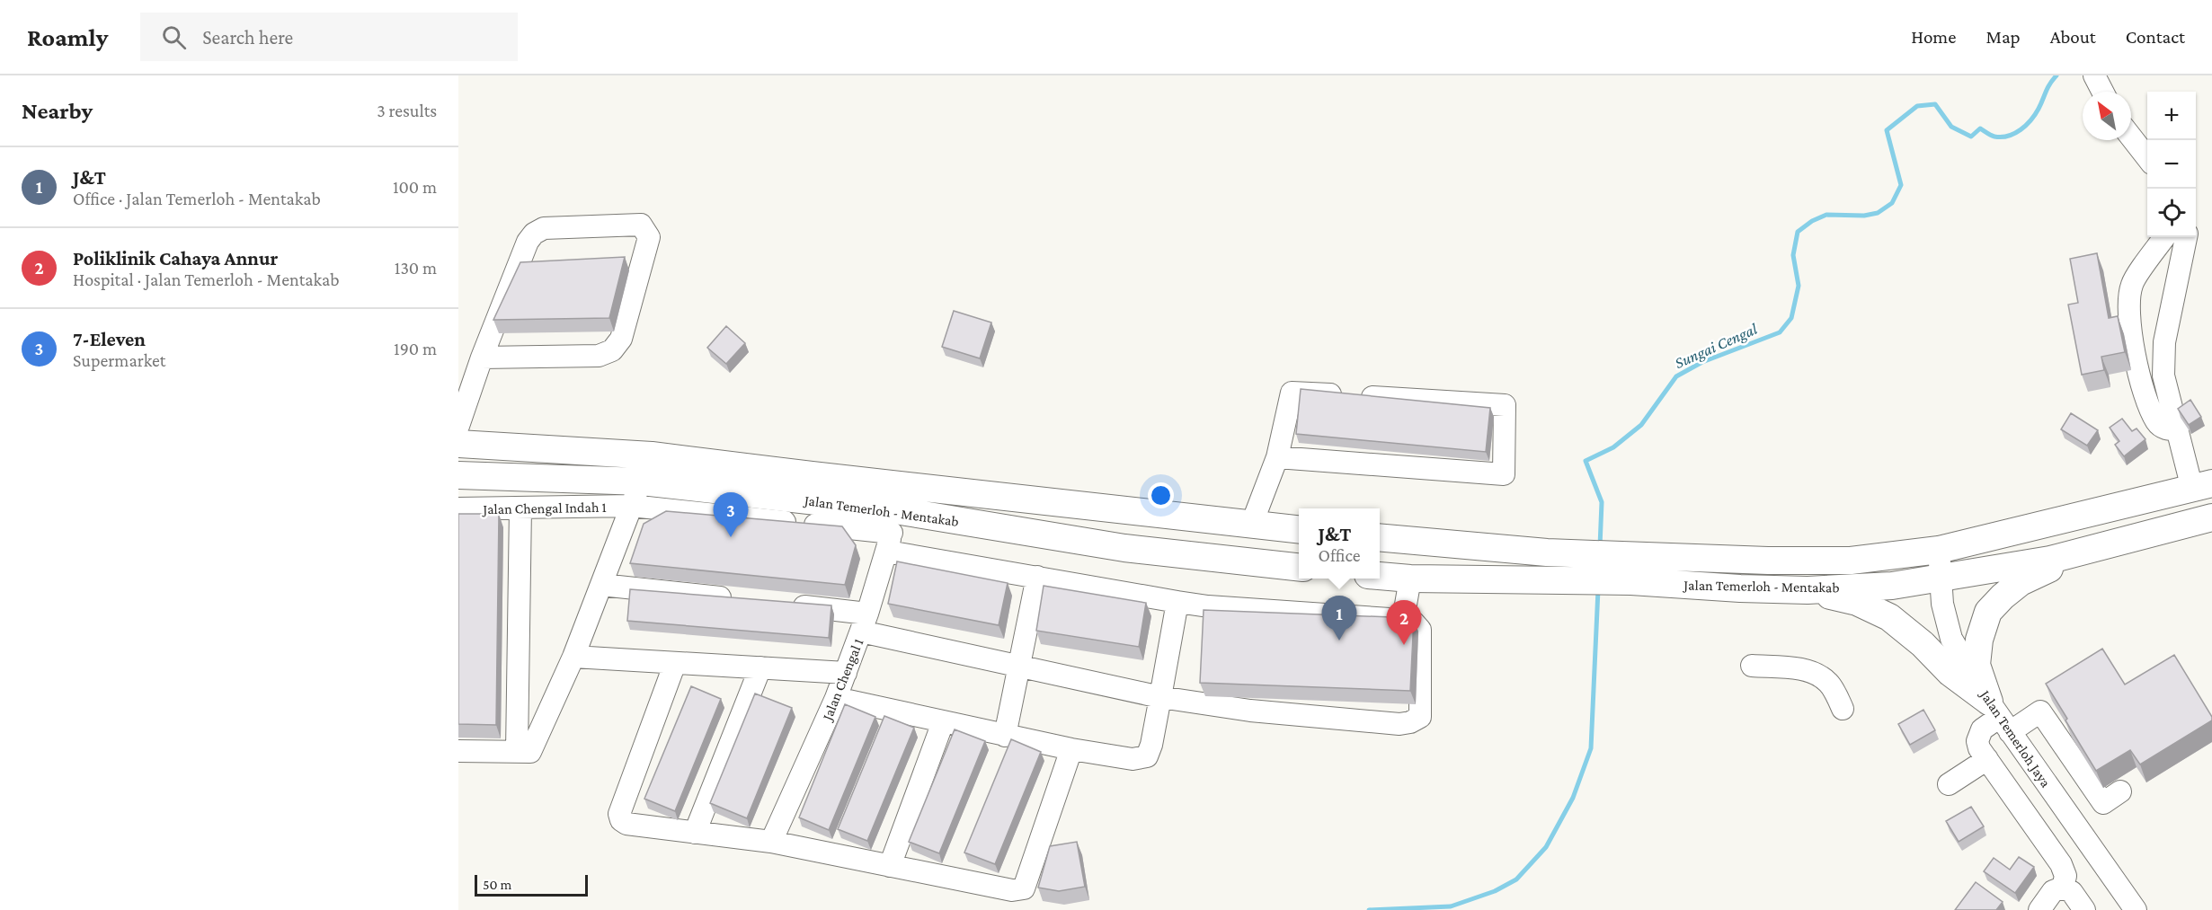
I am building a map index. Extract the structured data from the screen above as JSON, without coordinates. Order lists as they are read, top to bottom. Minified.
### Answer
{"streets":{"main road":["Jalan Temerloh - Mentakab"],"street":["Jalan Chengal Indah 1","Jalan Chengal 1","Jalan Temerloh Jaya"]},"crossings":[["Jalan Chengal Indah 1","Jalan Temerloh - Mentakab"],["Jalan Chengal Indah 1","Jalan Chengal 1"],["Jalan Temerloh - Mentakab","Jalan Chengal 1"],["Jalan Temerloh - Mentakab","Jalan Temerloh Jaya"]],"water":["Sungai Cengal"],"scale_bar":"50 m","north":"top left","page":{"header":"Roamly","search":"Search here","nav":["Home","Map","About","Contact"],"heading":["Nearby","3 results"],"map_buttons":["+","−"],"list":[{"mark":"1","name":"J&T","note":"Office · Jalan Temerloh - Mentakab","value":"100 m"},{"mark":"2","name":"Poliklinik Cahaya Annur","note":"Hospital · Jalan Temerloh - Mentakab","value":"130 m"},{"mark":"3","name":"7-Eleven","note":"Supermarket","value":"190 m"}],"pins":["3","1","2"],"popup":["J&T","Office"],"scale":"50 m"}}
